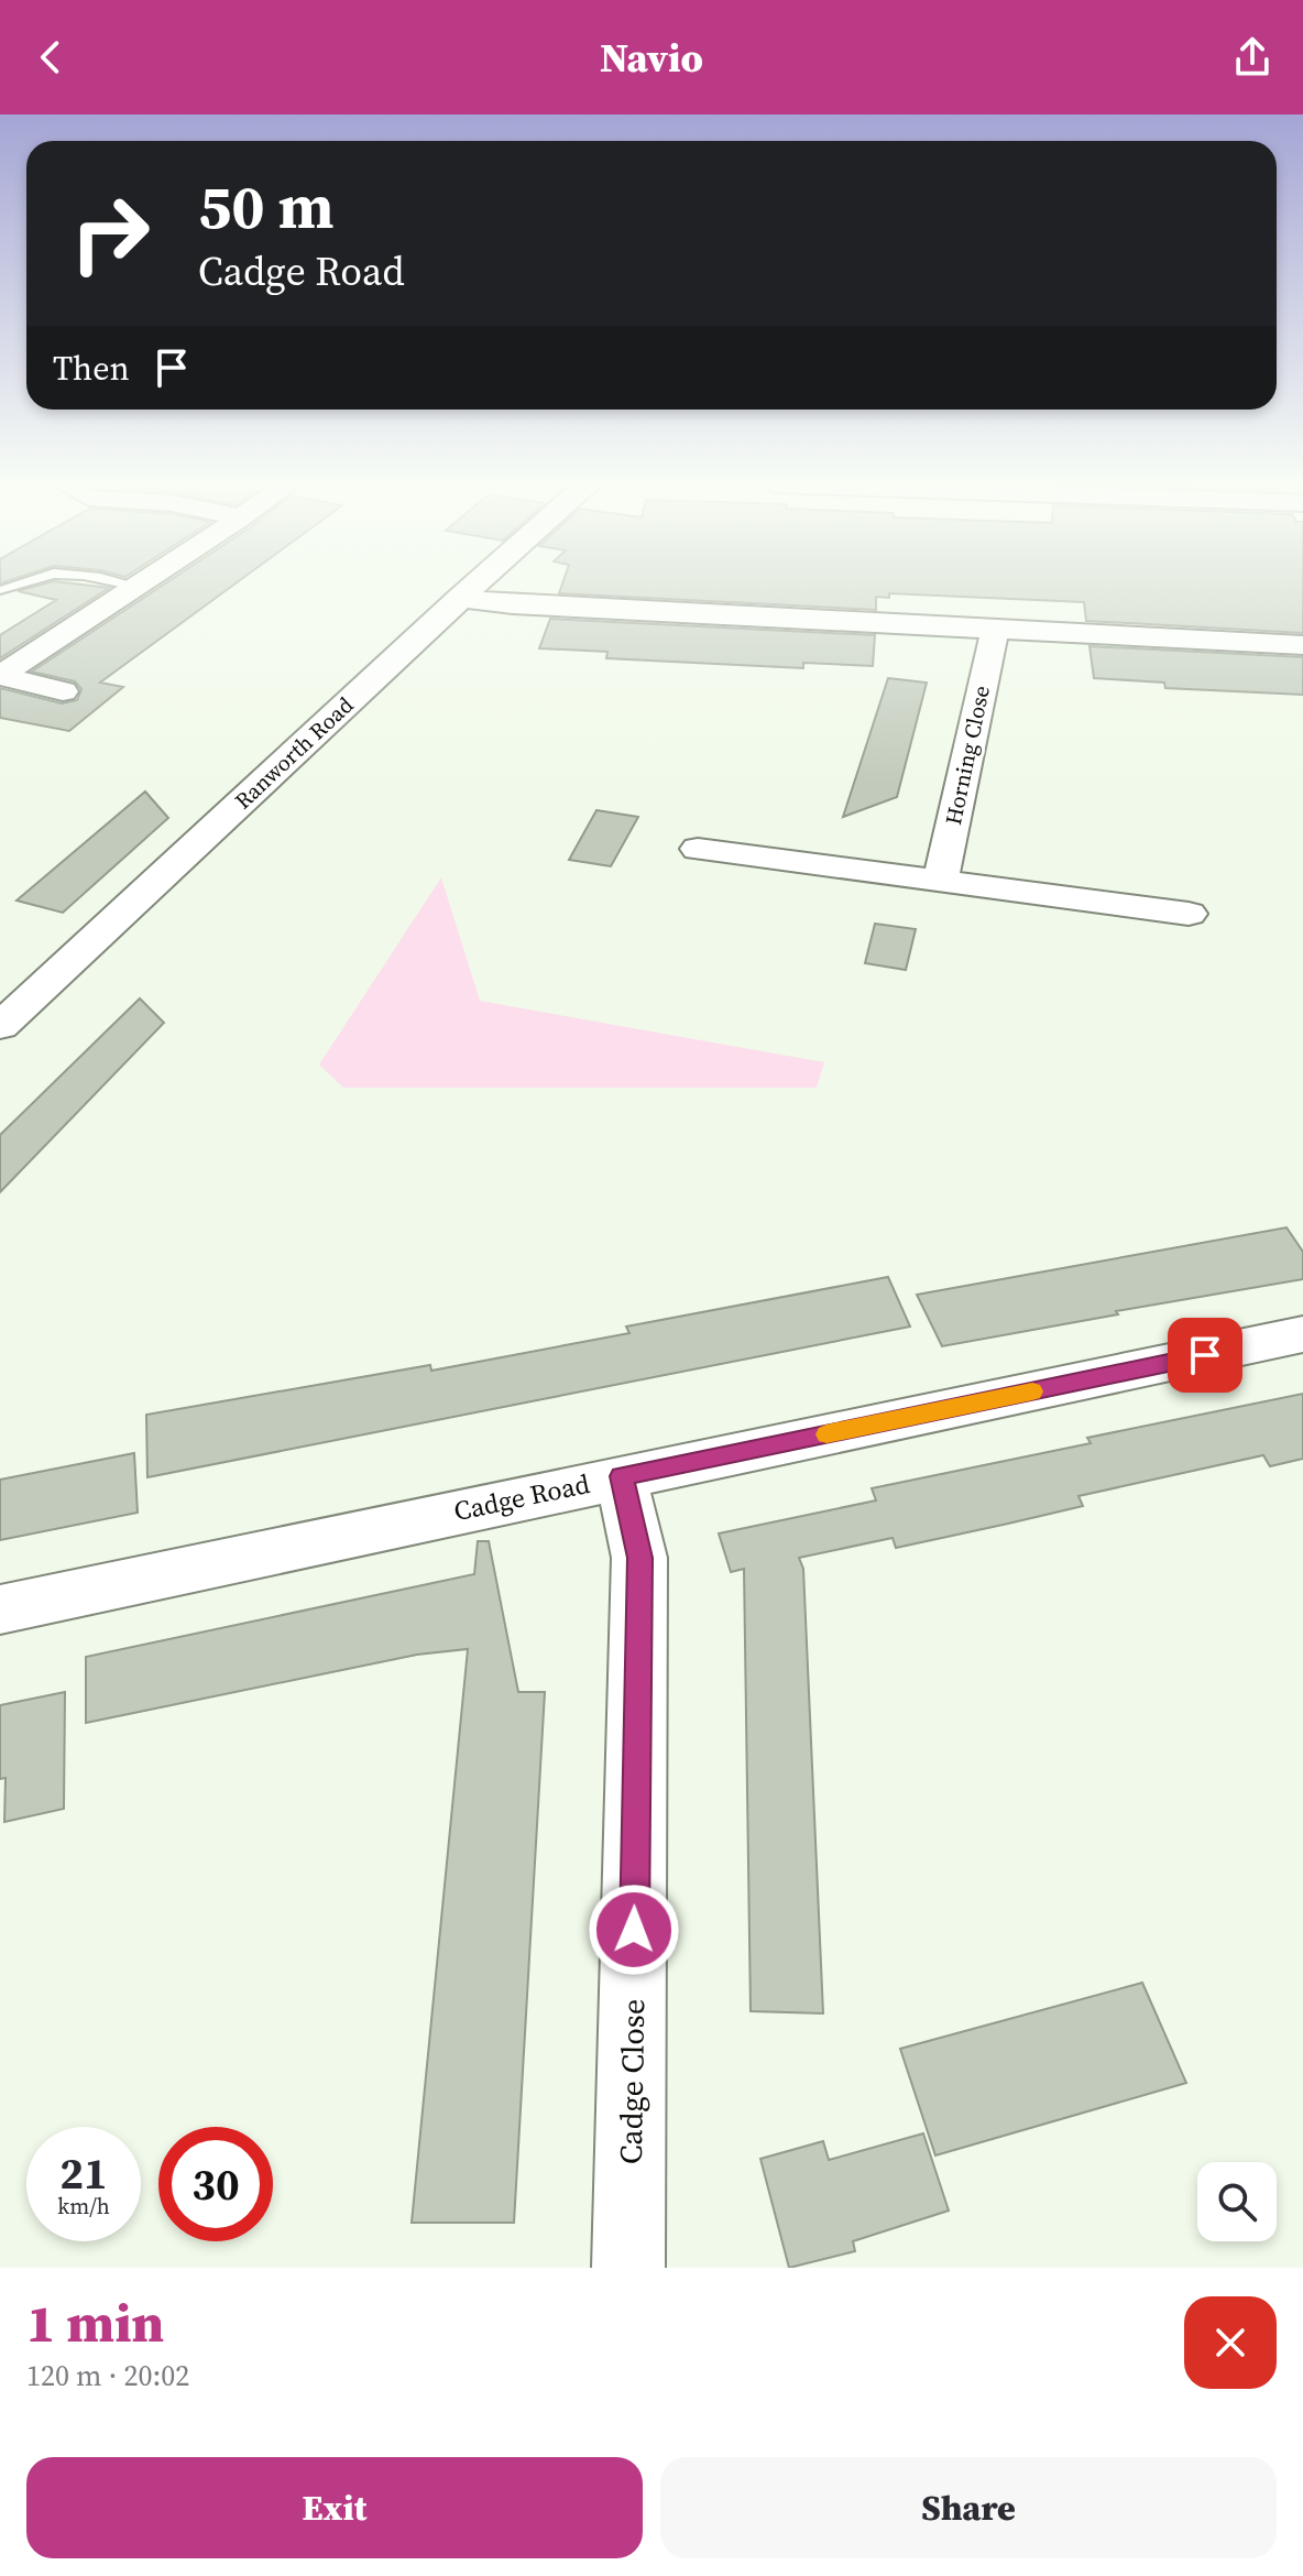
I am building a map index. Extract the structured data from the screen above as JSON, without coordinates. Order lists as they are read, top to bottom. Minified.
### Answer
{"streets":{"street":["Ranworth Road","Horning Close","Cadge Road","Cadge Close"]},"crossings":[["Cadge Road","Cadge Close"]],"page":{"header":"Navio","turn":["50 m","Cadge Road"],"then":"Then","speed":"21 km/h","limit":"30","heading":["1 min","120 m · 20:02"],"buttons":["Exit","Share"]}}
